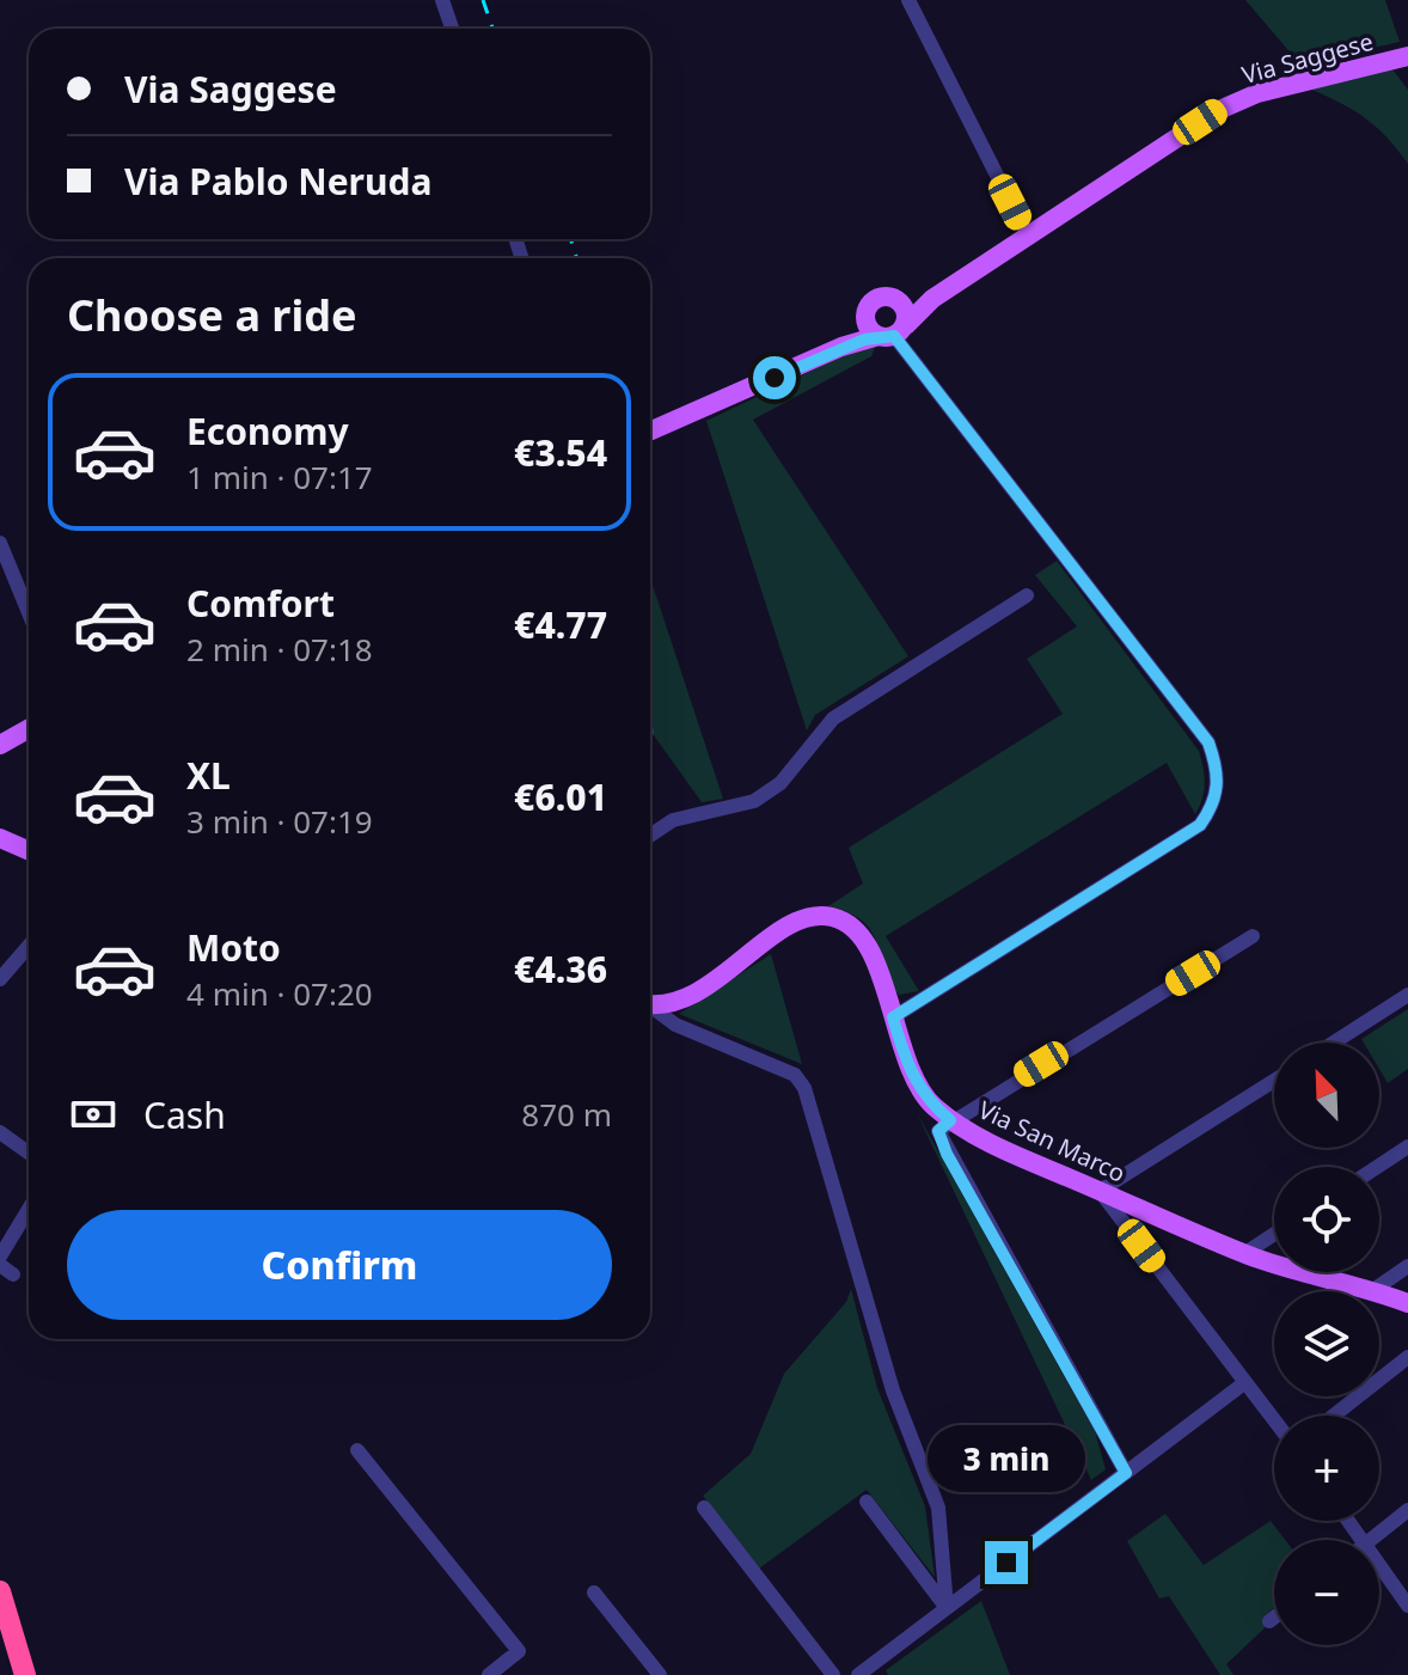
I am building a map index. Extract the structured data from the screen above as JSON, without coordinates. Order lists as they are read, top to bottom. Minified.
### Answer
{"streets":{"main road":["Via Saggese","Via San Marco"]},"north":"top left","page":{"banner":["Via Saggese","Via Pablo Neruda"],"heading":"Choose a ride","list":[{"name":"Economy","note":"1 min · 07:17","value":"€3.54"},{"name":"Comfort","note":"2 min · 07:18","value":"€4.77"},{"name":"XL","note":"3 min · 07:19","value":"€6.01"},{"name":"Moto","note":"4 min · 07:20","value":"€4.36"}],"map_buttons":["+","−"],"pay":["Cash","870 m"],"buttons":"Confirm","bubble":"3 min"}}
